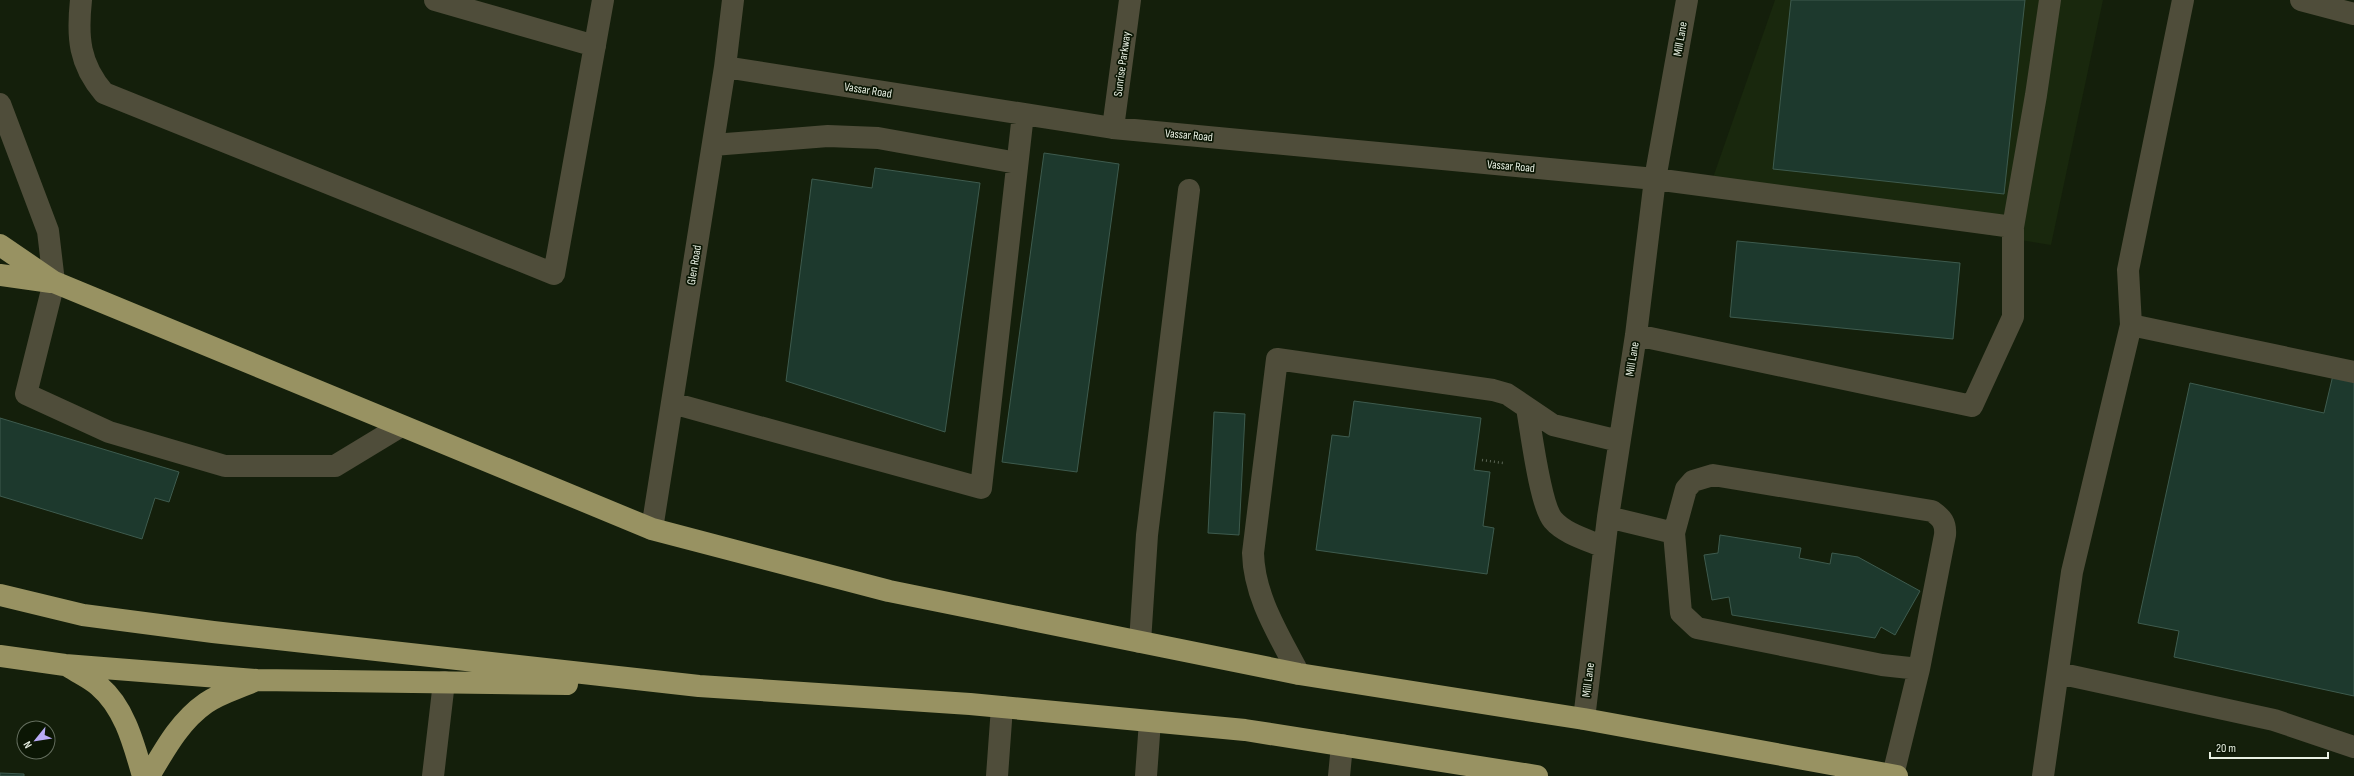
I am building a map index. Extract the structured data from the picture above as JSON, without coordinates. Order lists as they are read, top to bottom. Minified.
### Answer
{"streets":{"street":["Mill Lane","Sunrise Parkway","Vassar Road","Glen Road"]},"crossings":[["Mill Lane","Vassar Road"],["Sunrise Parkway","Vassar Road"],["Vassar Road","Glen Road"]],"scale_bar":"20 m","north":"bottom left"}
